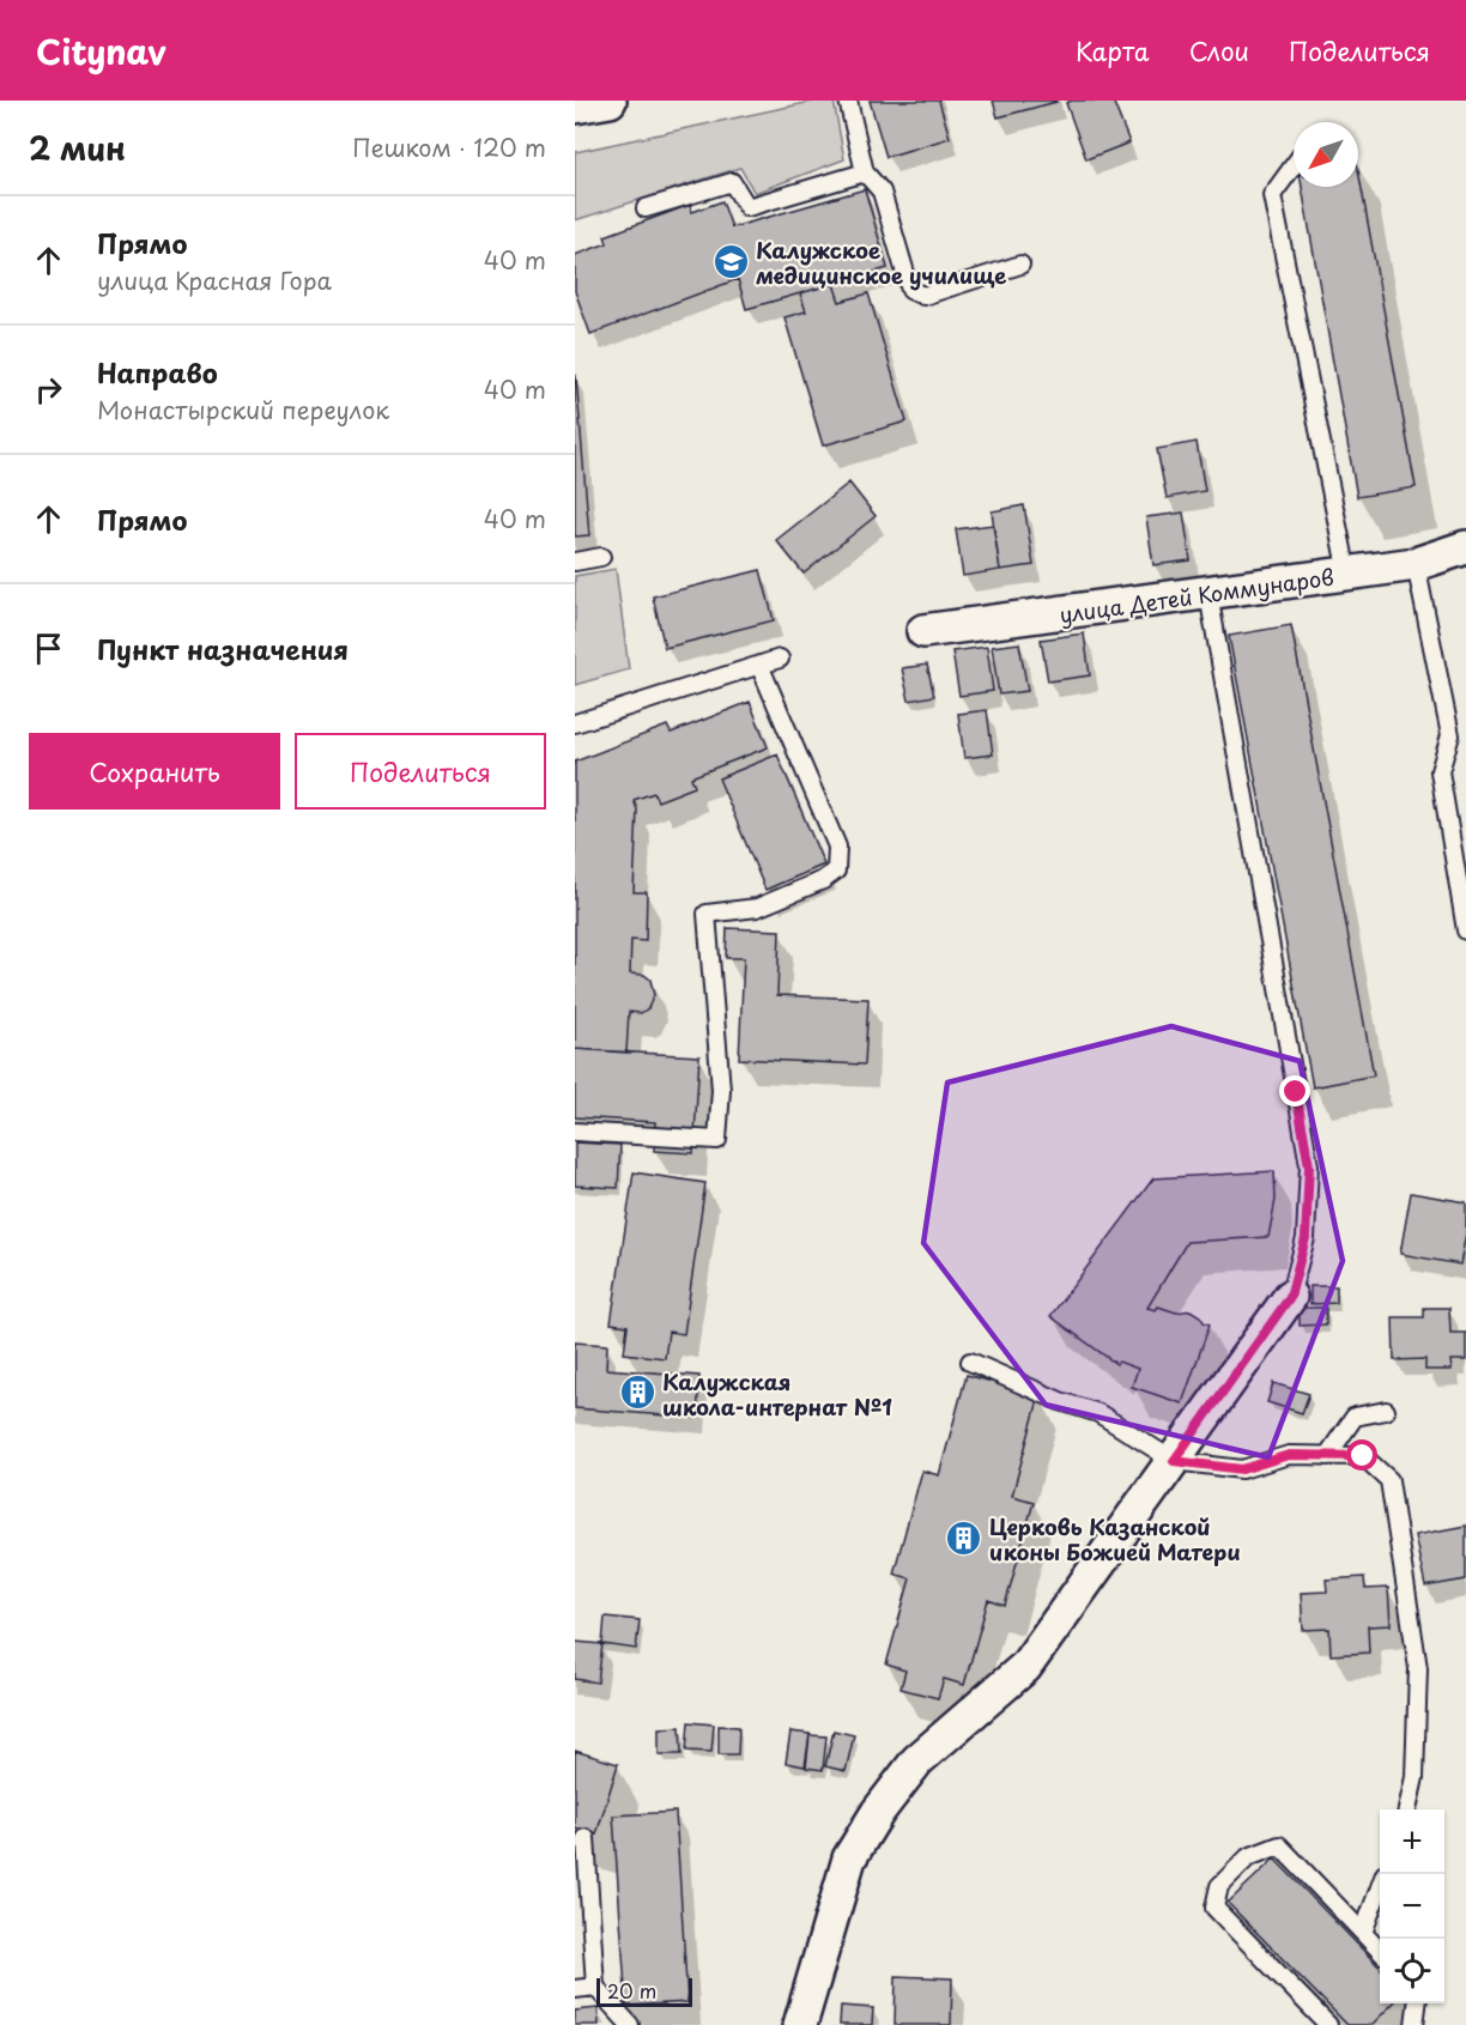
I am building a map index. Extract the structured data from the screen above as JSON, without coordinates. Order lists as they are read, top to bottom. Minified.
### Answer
{"streets":{"street":["улица Детей Коммунаров"]},"places":{"school or university":["Калужское медицинское училище"],"building":["Калужская школа-интернат №1","Церковь Казанской иконы Божией Матери"]},"scale_bar":"20 m","north":"bottom left","page":{"header":"Citynav","nav":["Карта","Слои","Поделиться"],"heading":["2 мин","Пешком · 120 m"],"list":[["Прямо","улица Красная Гора","40 m"],["Направо","Монастырский переулок","40 m"],["Прямо","40 m"],"Пункт назначения"],"buttons":["Сохранить","Поделиться"],"map_buttons":["+","−"],"scale":"20 m"}}
